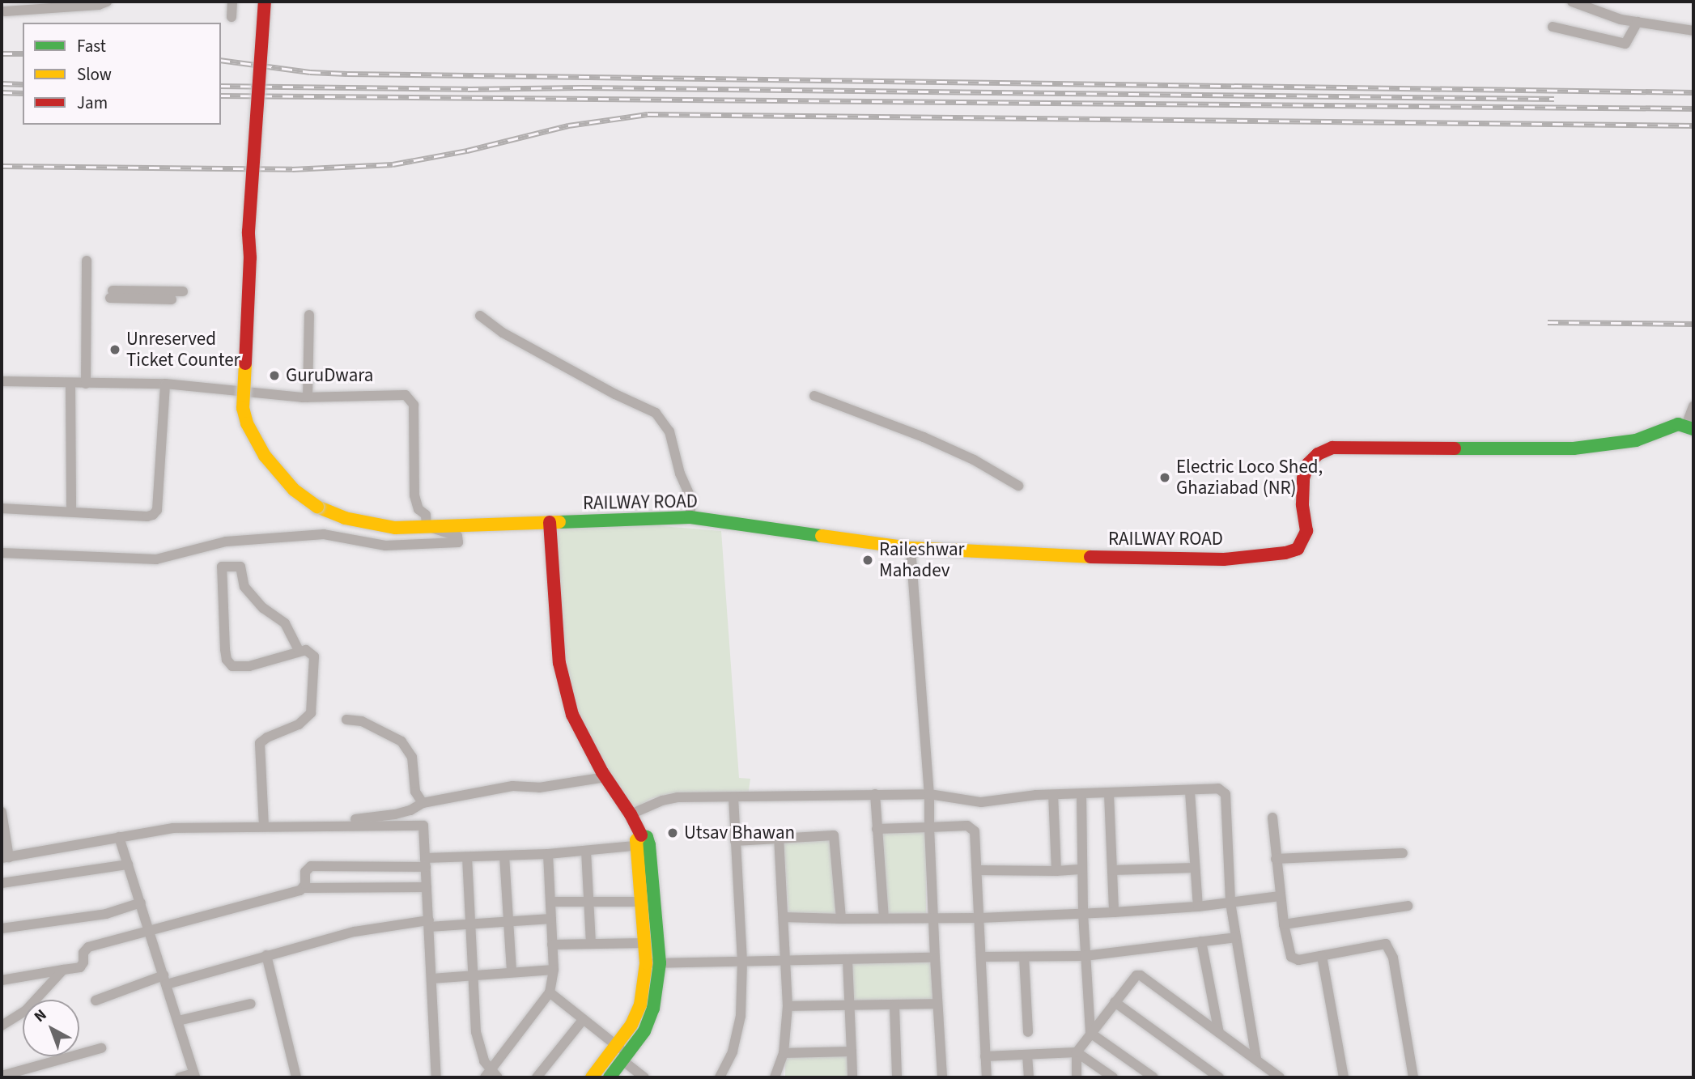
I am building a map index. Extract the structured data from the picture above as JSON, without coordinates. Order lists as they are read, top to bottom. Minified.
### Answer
{"streets":{"street":["RAILWAY ROAD"]},"places":["Unreserved Ticket Counter","GuruDwara","Electric Loco Shed, Ghaziabad (NR)","Raileshwar Mahadev","Utsav Bhawan"],"legend":["Fast","Slow","Jam"],"north":"top left"}
